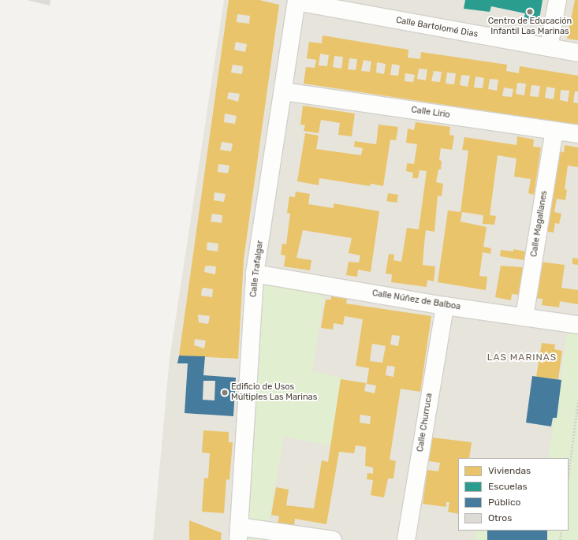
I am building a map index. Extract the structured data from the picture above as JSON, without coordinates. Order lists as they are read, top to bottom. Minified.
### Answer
{"streets":{"street":["Calle Bartolomé Dias","Calle Lirio","Calle Magallanes","Calle Trafalgar","Calle Núñez de Balboa","Calle Churruca"]},"crossings":[["Calle Bartolomé Dias","Calle Trafalgar"],["Calle Lirio","Calle Magallanes"],["Calle Lirio","Calle Trafalgar"],["Calle Magallanes","Calle Núñez de Balboa"],["Calle Trafalgar","Calle Núñez de Balboa"],["Calle Núñez de Balboa","Calle Churruca"]],"districts":["LAS MARINAS"],"places":["Centro de Educación Infantil Las Marinas","Edificio de Usos Múltiples Las Marinas"],"legend":["Viviendas","Escuelas","Público","Otros"]}
